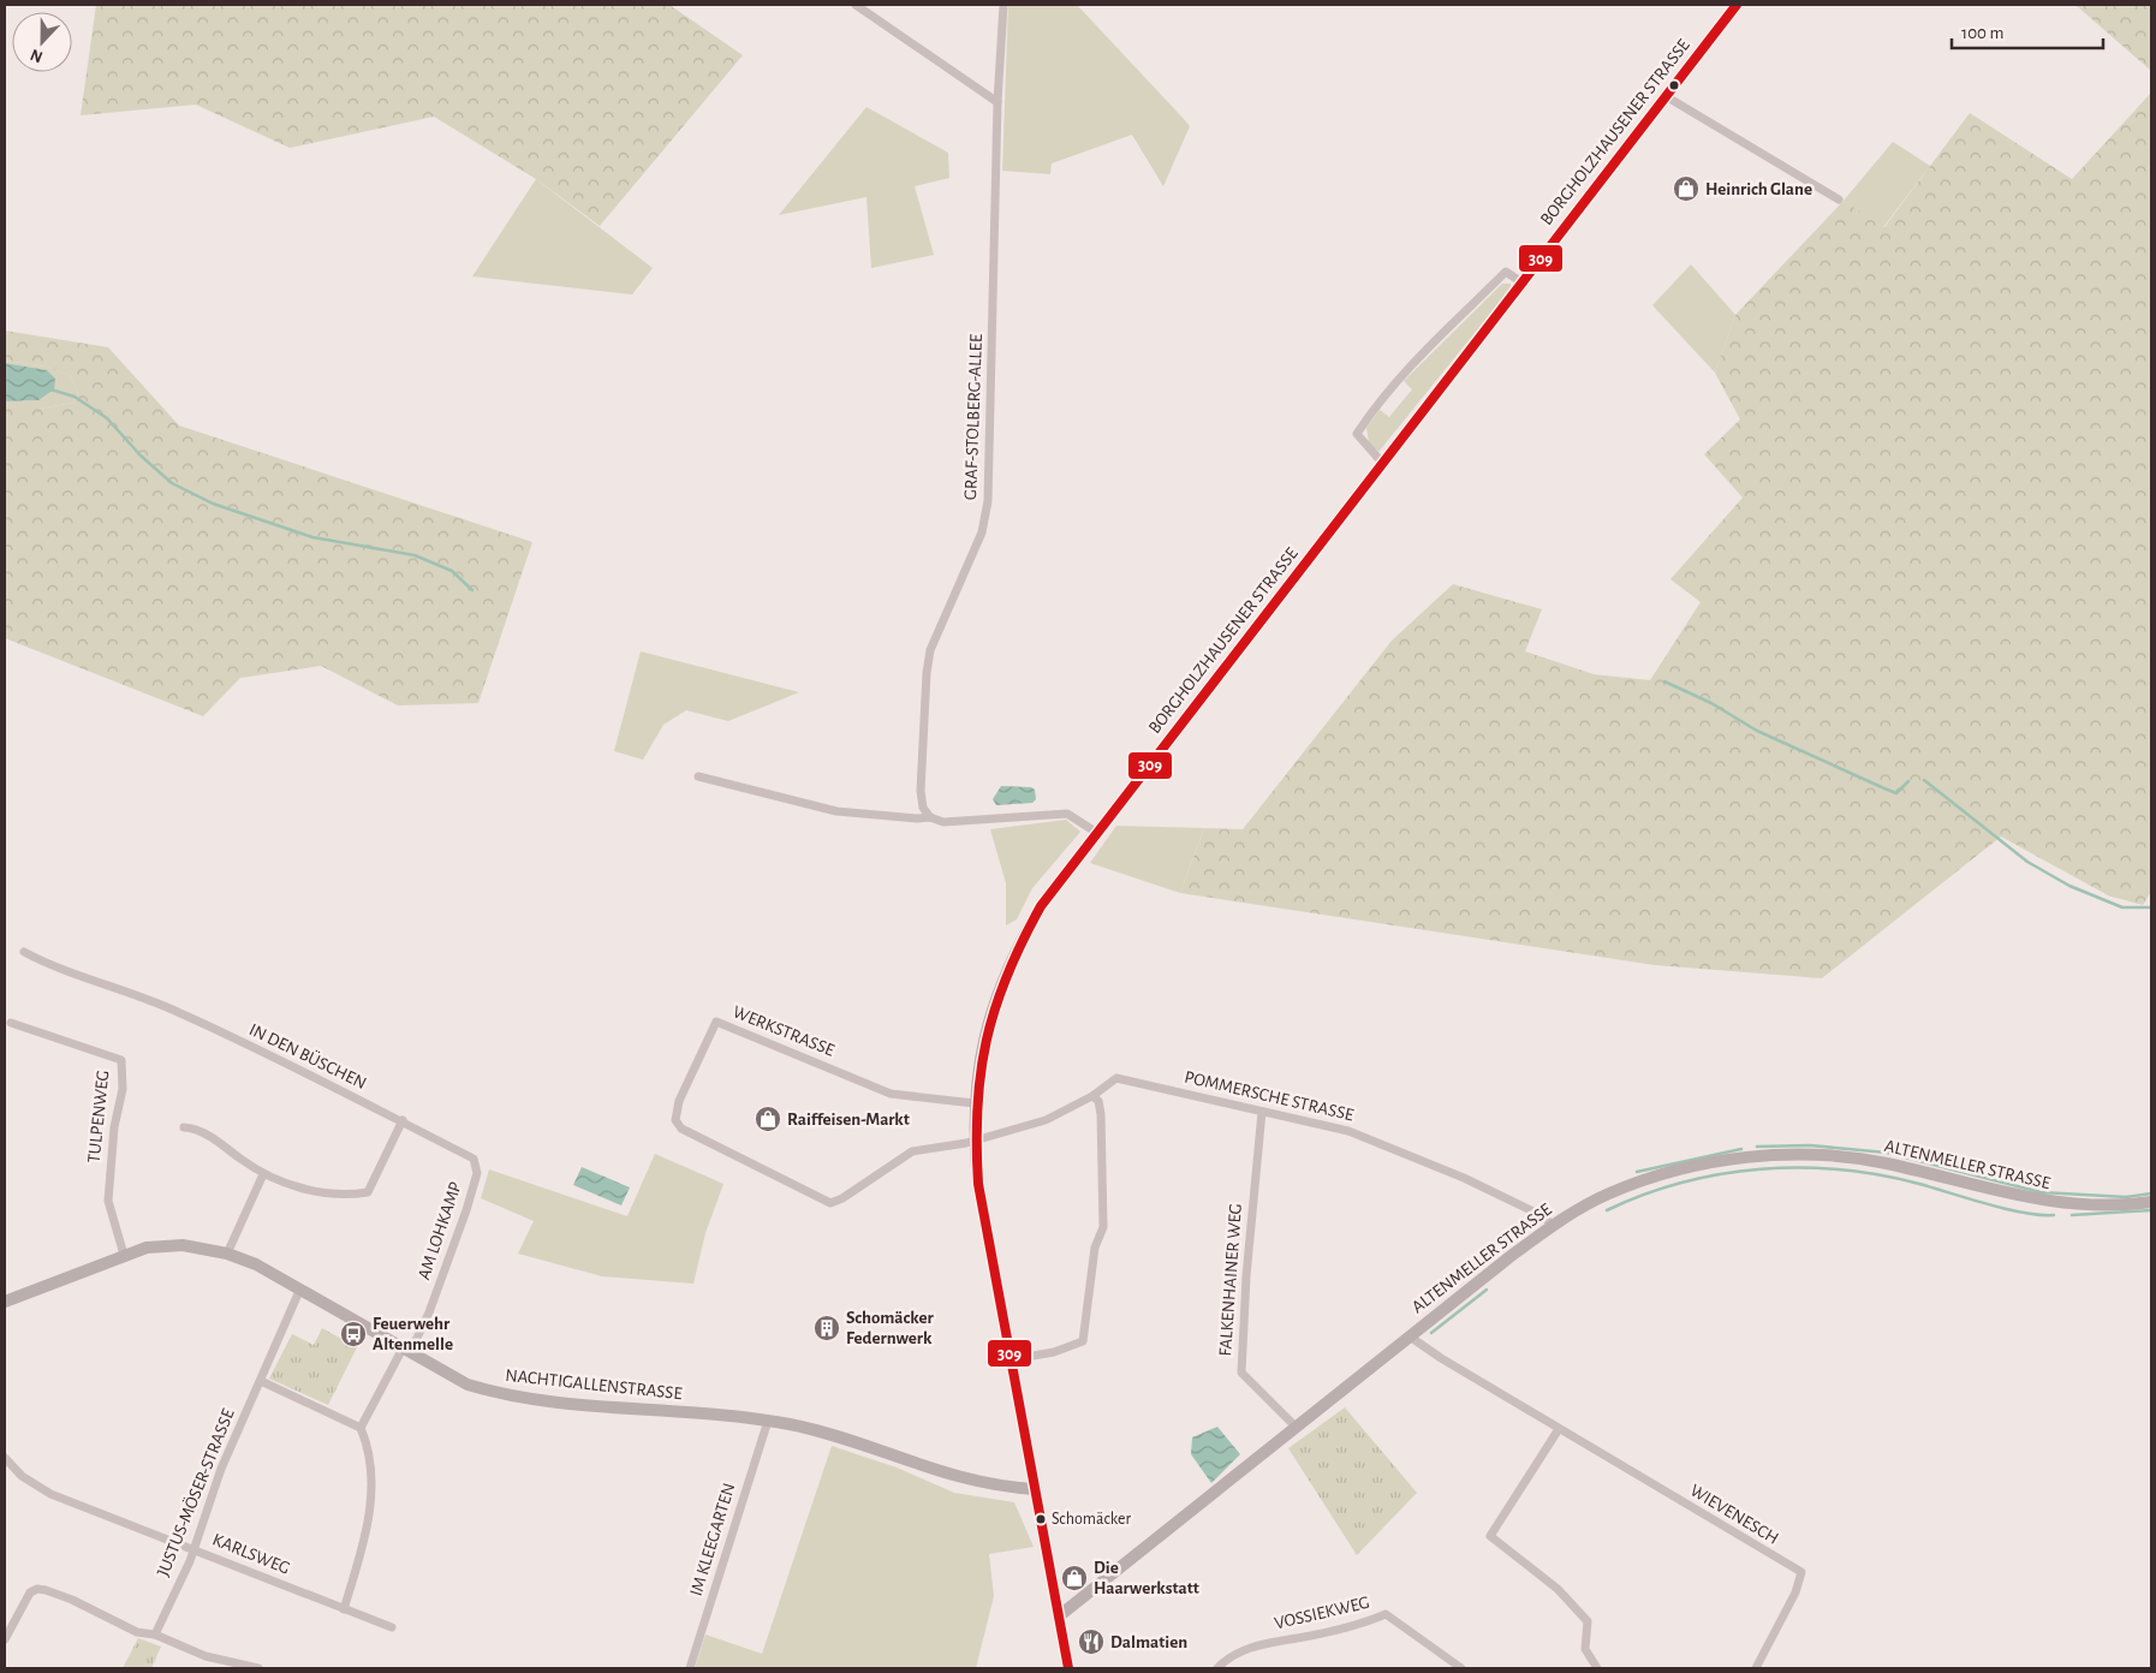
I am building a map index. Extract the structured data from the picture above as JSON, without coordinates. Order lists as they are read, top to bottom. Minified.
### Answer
{"streets":{"street":["BORGHOLZHAUSENER STRASSE","GRAF-STOLBERG-ALLEE","WERKSTRASSE","IN DEN BÜSCHEN","POMMERSCHE STRASSE","TULPENWEG","ALTENMELLER STRASSE","AM LOHKAMP","FALKENHAINER WEG","NACHTIGALLENSTRASSE","JUSTUS-MÖSER-STRASSE","WIEVENESCH","IM KLEEGARTEN","KARLSWEG","VOSSIEKWEG"]},"crossings":[["BORGHOLZHAUSENER STRASSE","WERKSTRASSE"],["BORGHOLZHAUSENER STRASSE","POMMERSCHE STRASSE"],["BORGHOLZHAUSENER STRASSE","ALTENMELLER STRASSE"],["BORGHOLZHAUSENER STRASSE","NACHTIGALLENSTRASSE"],["WERKSTRASSE","POMMERSCHE STRASSE"],["IN DEN BÜSCHEN","AM LOHKAMP"],["POMMERSCHE STRASSE","ALTENMELLER STRASSE"],["POMMERSCHE STRASSE","FALKENHAINER WEG"],["TULPENWEG","NACHTIGALLENSTRASSE"],["ALTENMELLER STRASSE","FALKENHAINER WEG"],["ALTENMELLER STRASSE","WIEVENESCH"],["AM LOHKAMP","NACHTIGALLENSTRASSE"],["NACHTIGALLENSTRASSE","JUSTUS-MÖSER-STRASSE"],["NACHTIGALLENSTRASSE","IM KLEEGARTEN"],["JUSTUS-MÖSER-STRASSE","KARLSWEG"]],"places":{"shop":["Heinrich Glane","Raiffeisen-Markt","Die Haarwerkstatt"],"building":["Schomäcker Federnwerk"],"bus stop":["Feuerwehr Altenmelle"],"other":["Schomäcker"],"restaurant":["Dalmatien"]},"lines":["transit line 309"],"scale_bar":"100 m","north":"bottom"}
